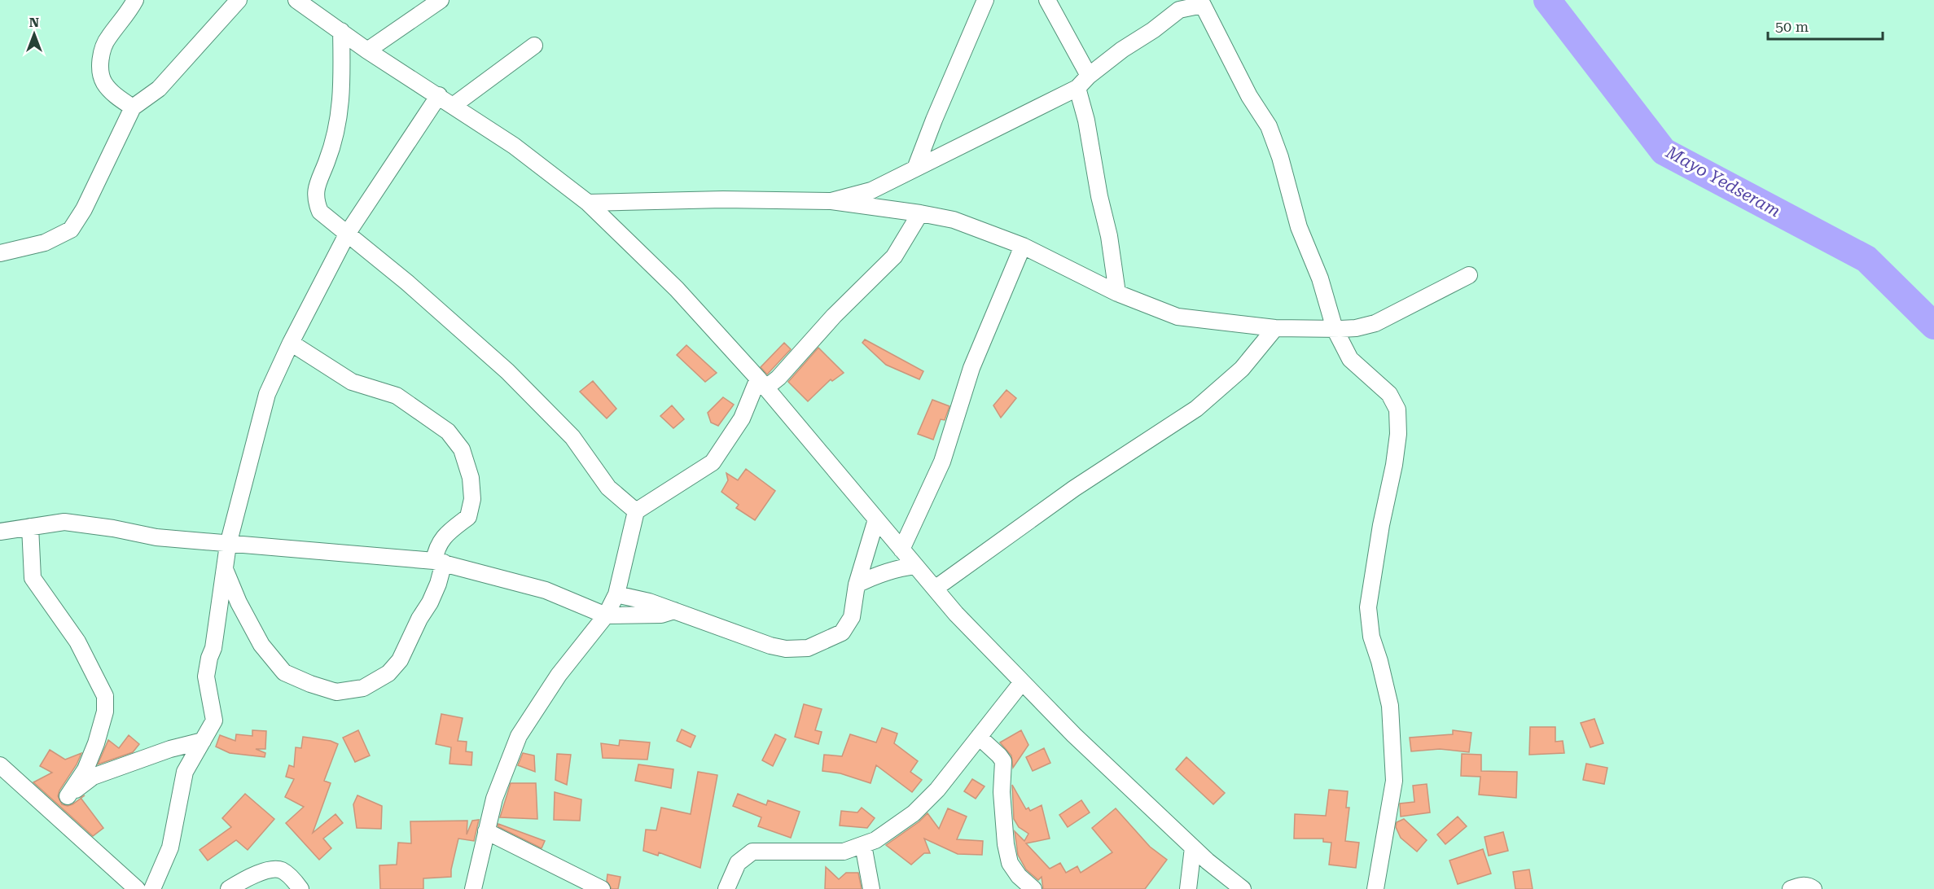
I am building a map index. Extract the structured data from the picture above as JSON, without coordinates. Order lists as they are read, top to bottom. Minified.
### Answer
{"water":["Mayo Yedseram"],"scale_bar":"50 m","north":"top"}
